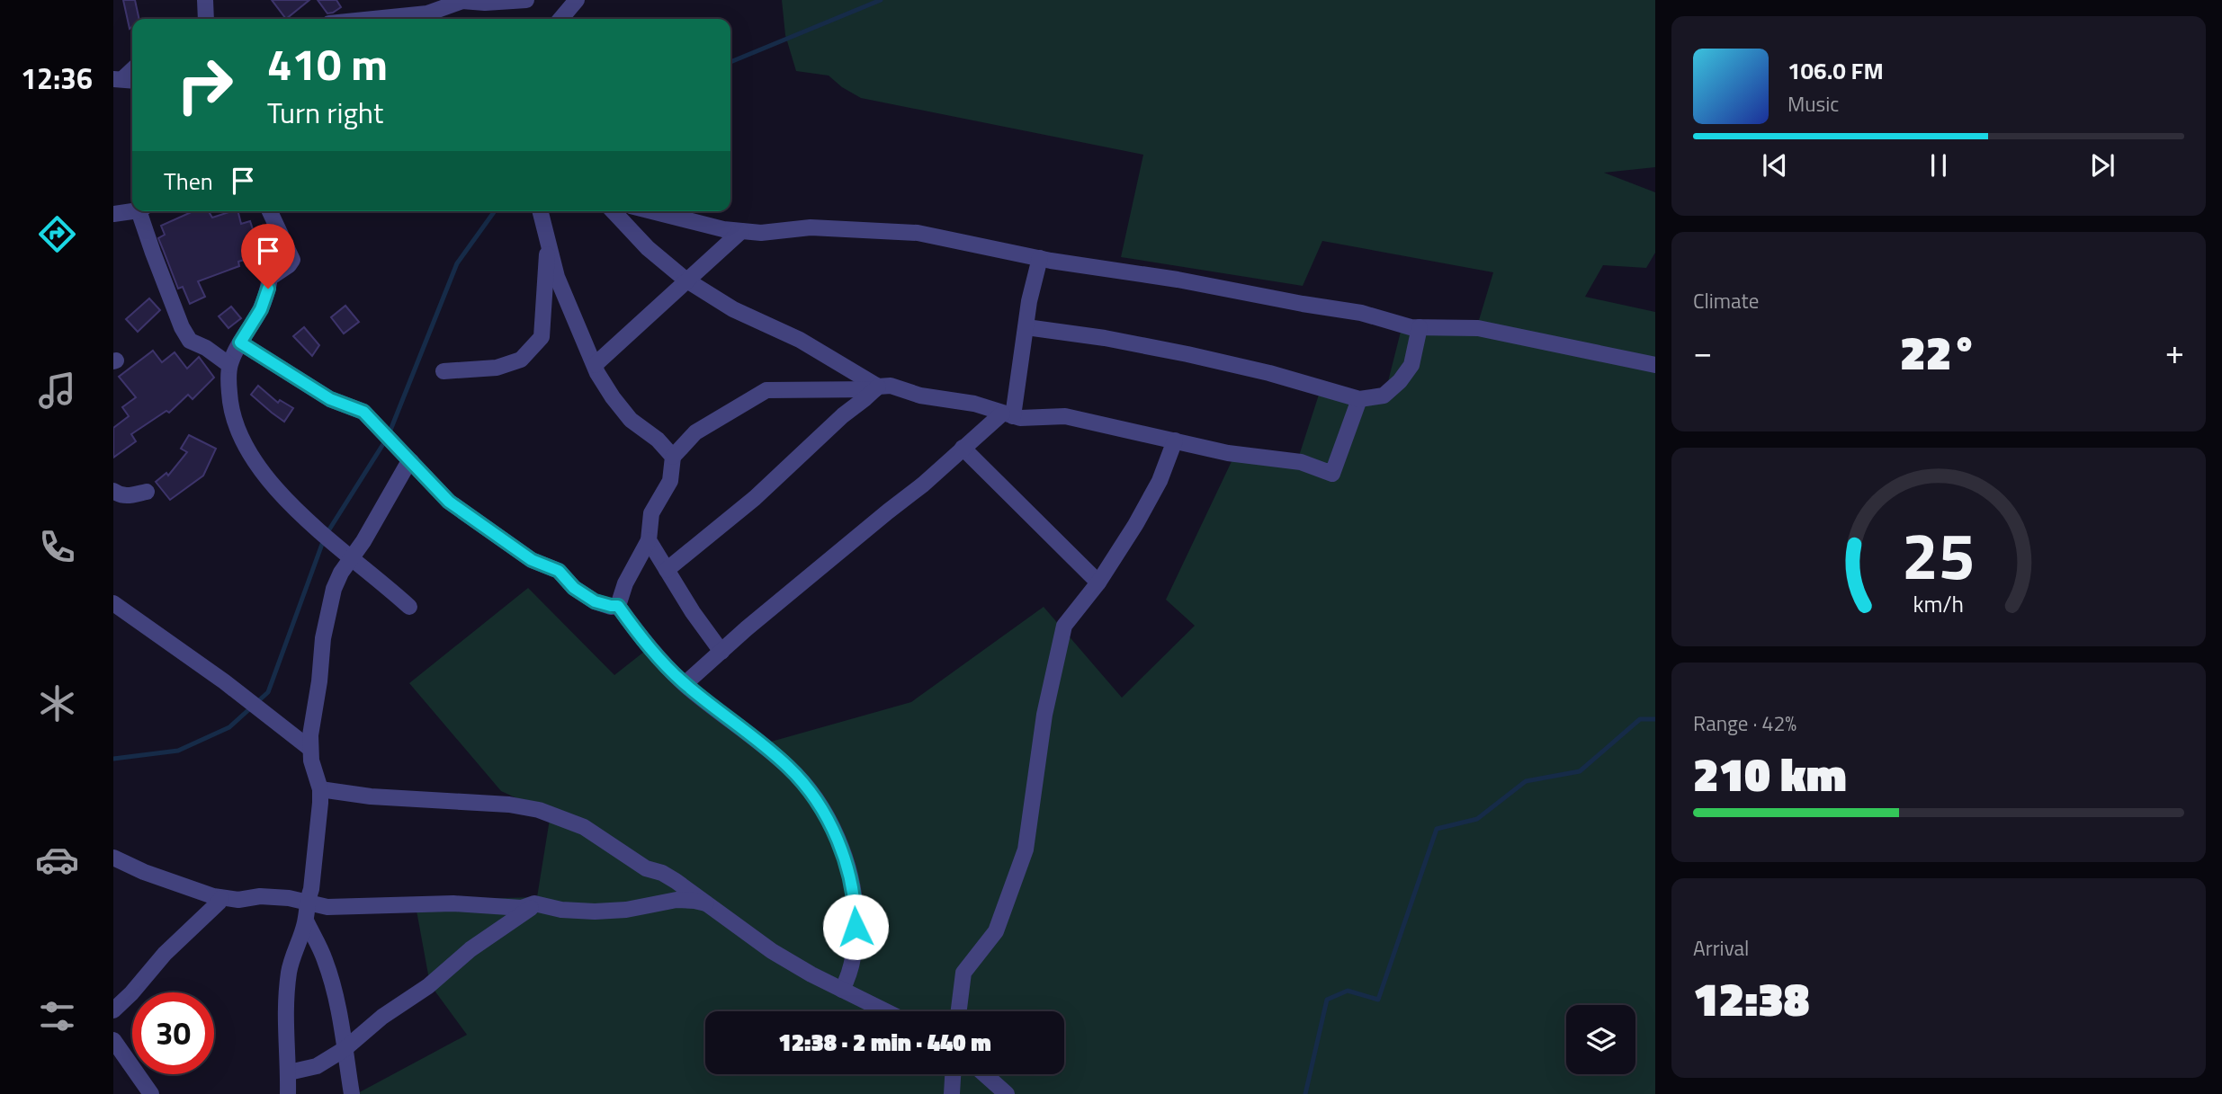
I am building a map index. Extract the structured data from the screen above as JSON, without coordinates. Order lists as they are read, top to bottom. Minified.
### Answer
{"page":{"tabs":"12:36","turn":["410 m","Turn right"],"song":["106.0 FM","Music"],"then":"Then","tile":["Climate",["Range · 42%","210 km"],["Arrival","12:38"]],"heat":["−","22°","+"],"limit":"30","trip":"12:38 · 2 min · 440 m","gauge":["25","km/h"]}}
